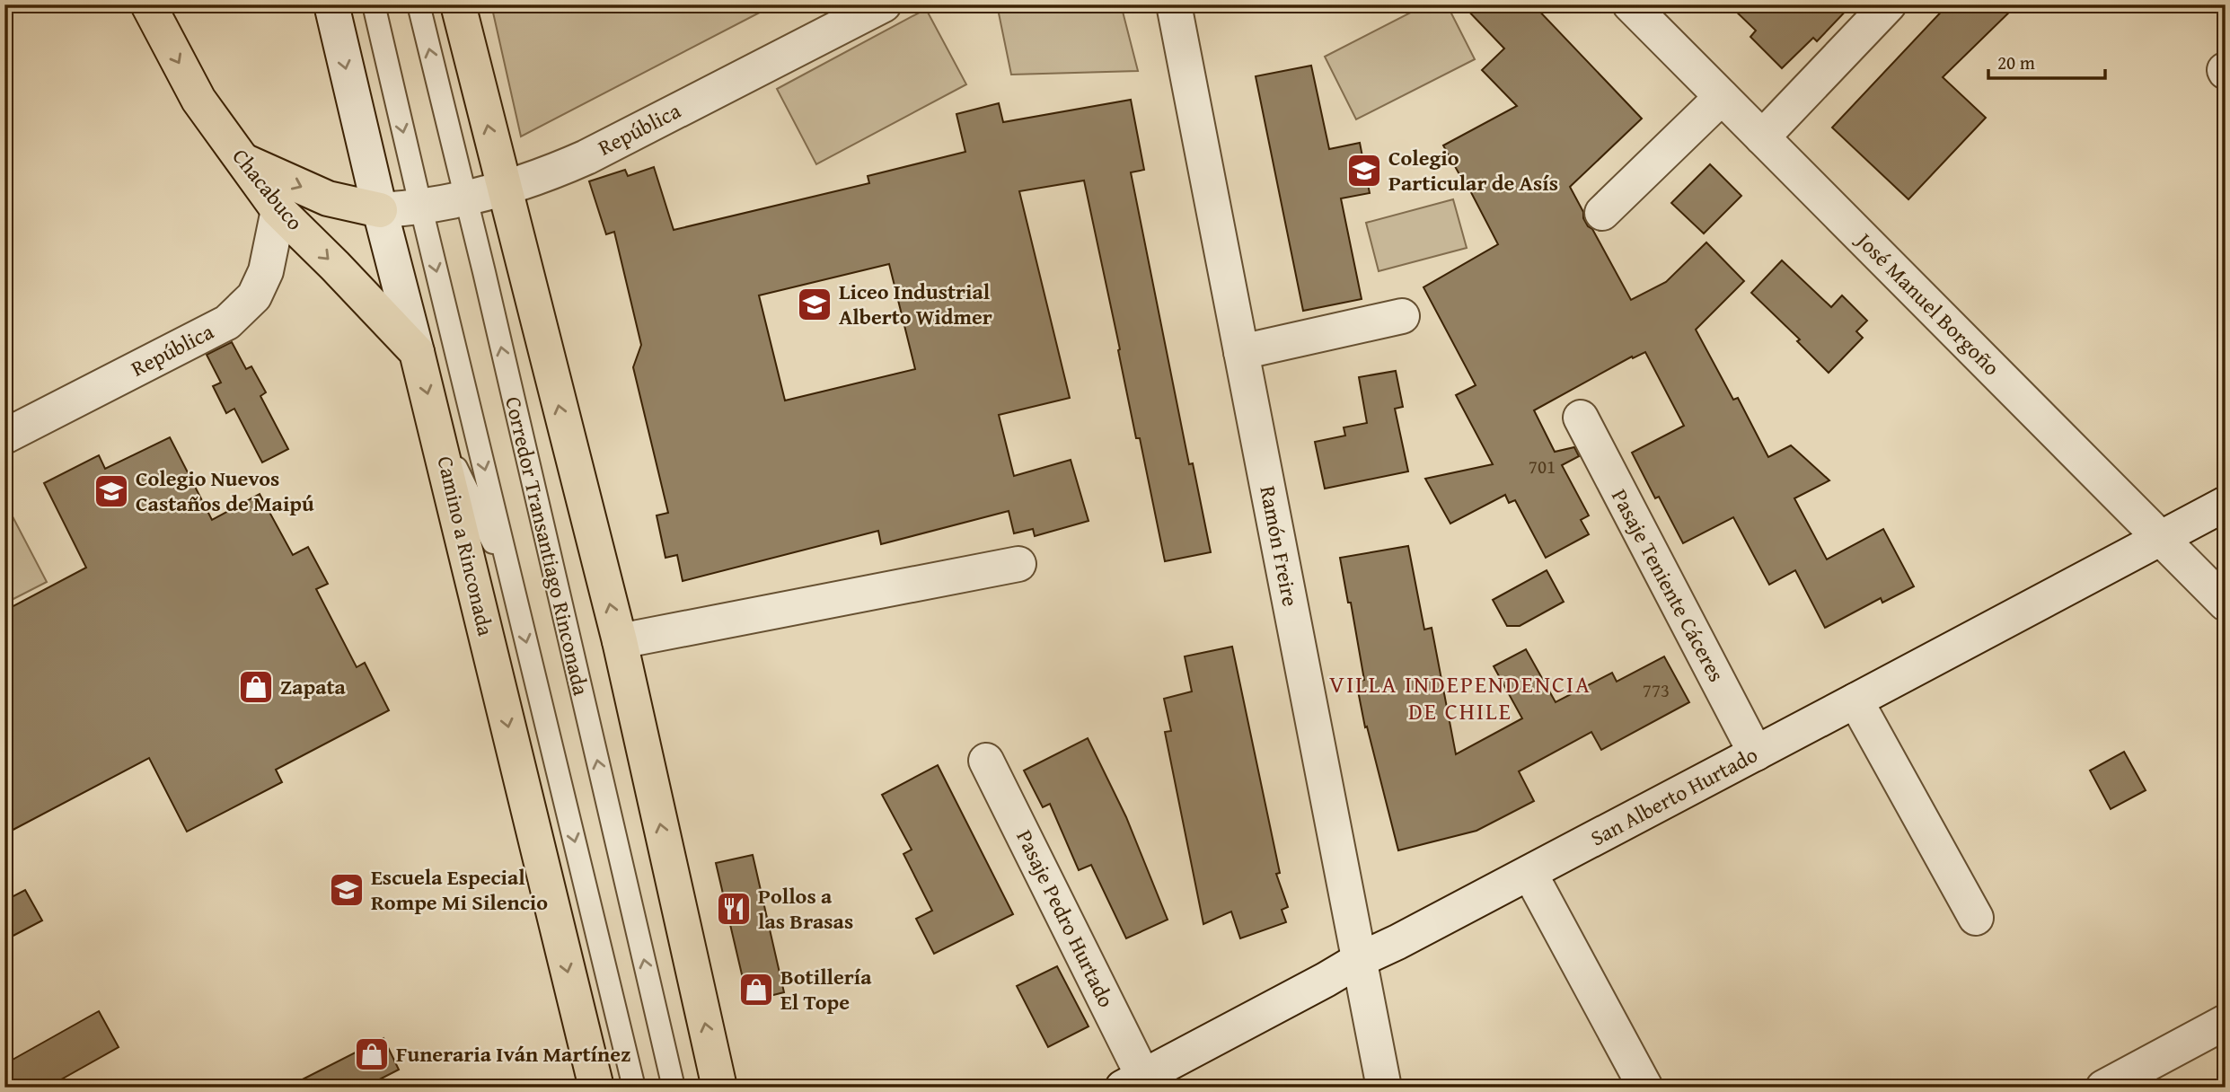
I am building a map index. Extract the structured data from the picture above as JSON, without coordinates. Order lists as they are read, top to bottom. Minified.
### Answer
{"streets":{"main road":["Chacabuco","Camino a Rinconada"],"street":["República","José Manuel Borgoño","Ramón Freire","Pasaje Teniente Cáceres","San Alberto Hurtado","Pasaje Pedro Hurtado"],"lane":["Corredor Transantiago Rinconada"]},"crossings":[["República","Chacabuco"],["República","Camino a Rinconada"],["República","Corredor Transantiago Rinconada"],["Chacabuco","Camino a Rinconada"],["José Manuel Borgoño","San Alberto Hurtado"],["Camino a Rinconada","Corredor Transantiago Rinconada"],["Ramón Freire","San Alberto Hurtado"],["Pasaje Teniente Cáceres","San Alberto Hurtado"],["San Alberto Hurtado","Pasaje Pedro Hurtado"]],"one_way":["Camino a Rinconada"],"districts":["VILLA INDEPENDENCIA DE CHILE"],"places":{"school or university":["Colegio Particular de Asís","Liceo Industrial Alberto Widmer","Colegio Nuevos Castaños de Maipú","Escuela Especial Rompe Mi Silencio"],"shop":["Zapata","Botillería El Tope","Funeraria Iván Martínez"],"restaurant":["Pollos a las Brasas"]},"house_numbers":["701","773"],"scale_bar":"20 m"}
